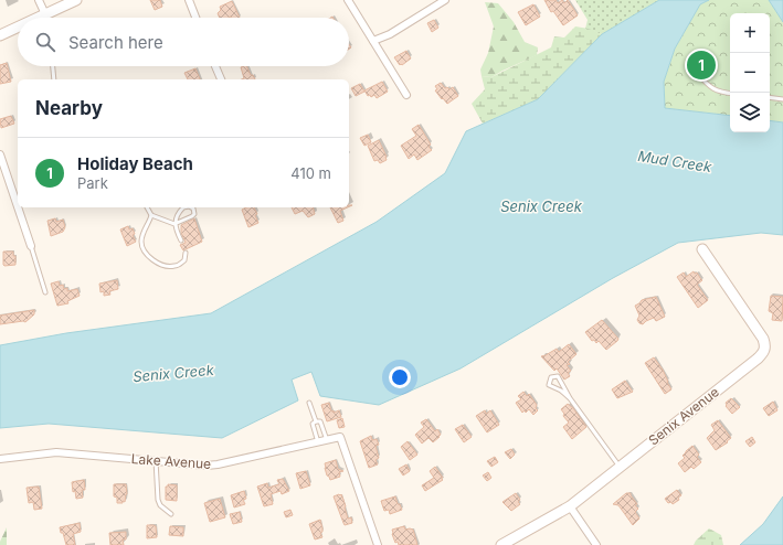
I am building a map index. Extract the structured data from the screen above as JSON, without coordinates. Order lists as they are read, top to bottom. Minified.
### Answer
{"streets":{"street":["Senix Avenue","Lake Avenue"]},"water":["Mud Creek","Senix Creek"],"page":{"map_buttons":["+","−"],"search":"Search here","pins":"1","heading":"Nearby","list":[{"mark":"1","name":"Holiday Beach","note":"Park","value":"410 m"}]}}
